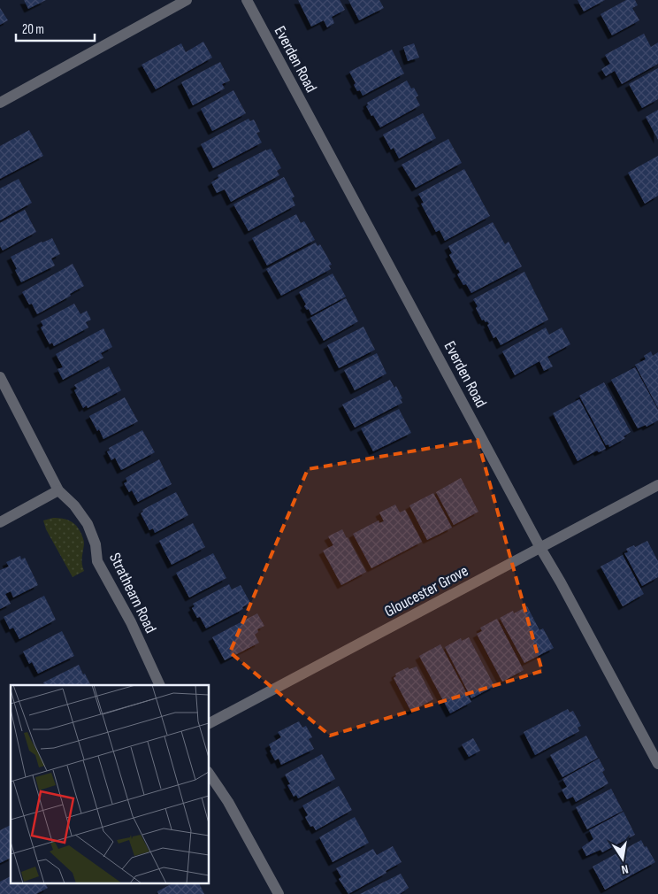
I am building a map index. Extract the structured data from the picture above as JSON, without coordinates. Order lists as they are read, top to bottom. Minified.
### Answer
{"streets":{"street":["Everden Road","Gloucester Grove","Strathearn Road"]},"crossings":[["Everden Road","Gloucester Grove"]],"scale_bar":"20 m","north":"bottom"}
